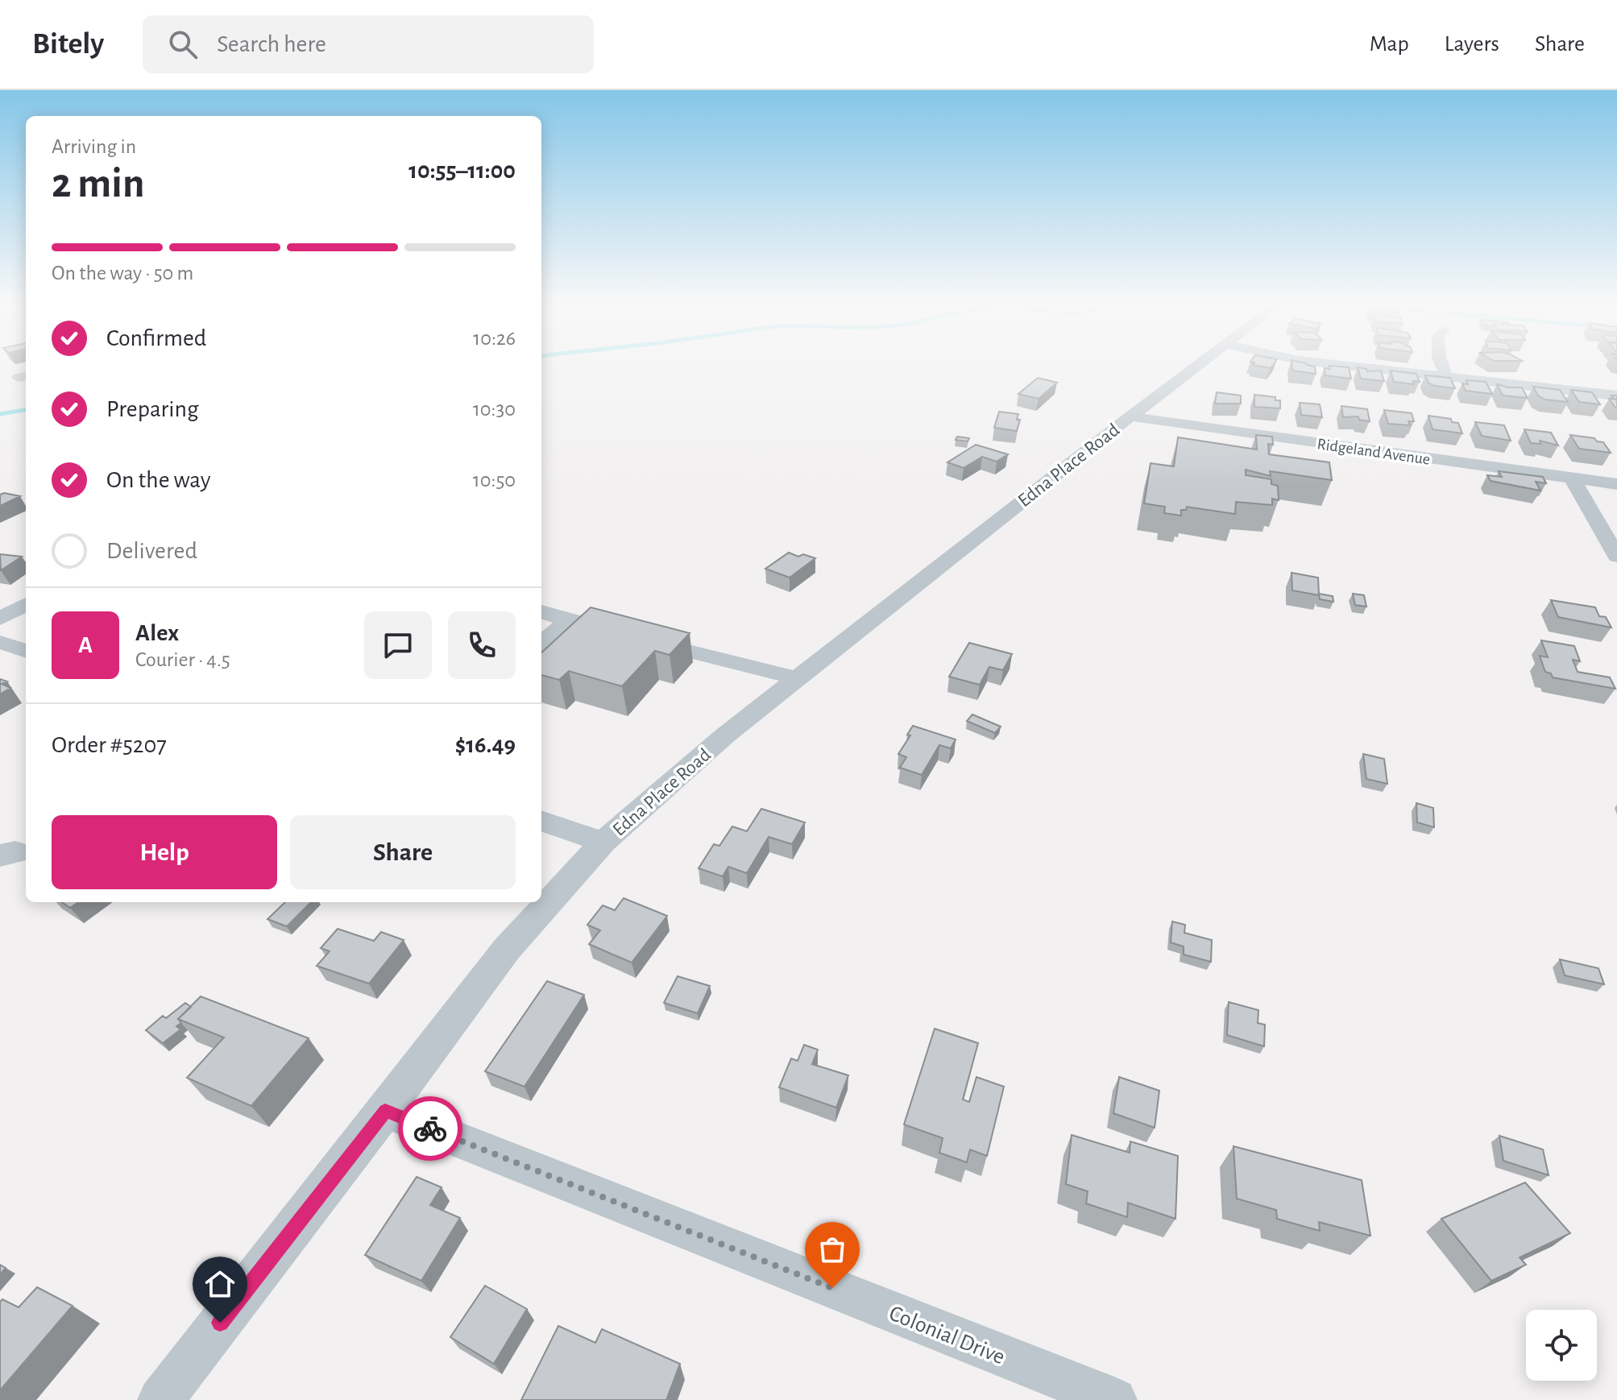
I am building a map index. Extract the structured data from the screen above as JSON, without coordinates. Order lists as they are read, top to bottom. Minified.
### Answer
{"streets":{"street":["Ridgeland Avenue","Edna Place Road","Colonial Drive"]},"crossings":[["Ridgeland Avenue","Edna Place Road"],["Edna Place Road","Colonial Drive"]],"page":{"header":"Bitely","search":"Search here","nav":["Map","Layers","Share"],"heading":["2 min","Arriving in","10:55–11:00"],"panel":["Alex","Courier · 4.5","Order #5207","$16.49"],"bar":"On the way · 50 m","list":[["Confirmed","10:26"],["Preparing","10:30"],["On the way","10:50"],"Delivered"],"round":"A","buttons":["Help","Share"]}}
